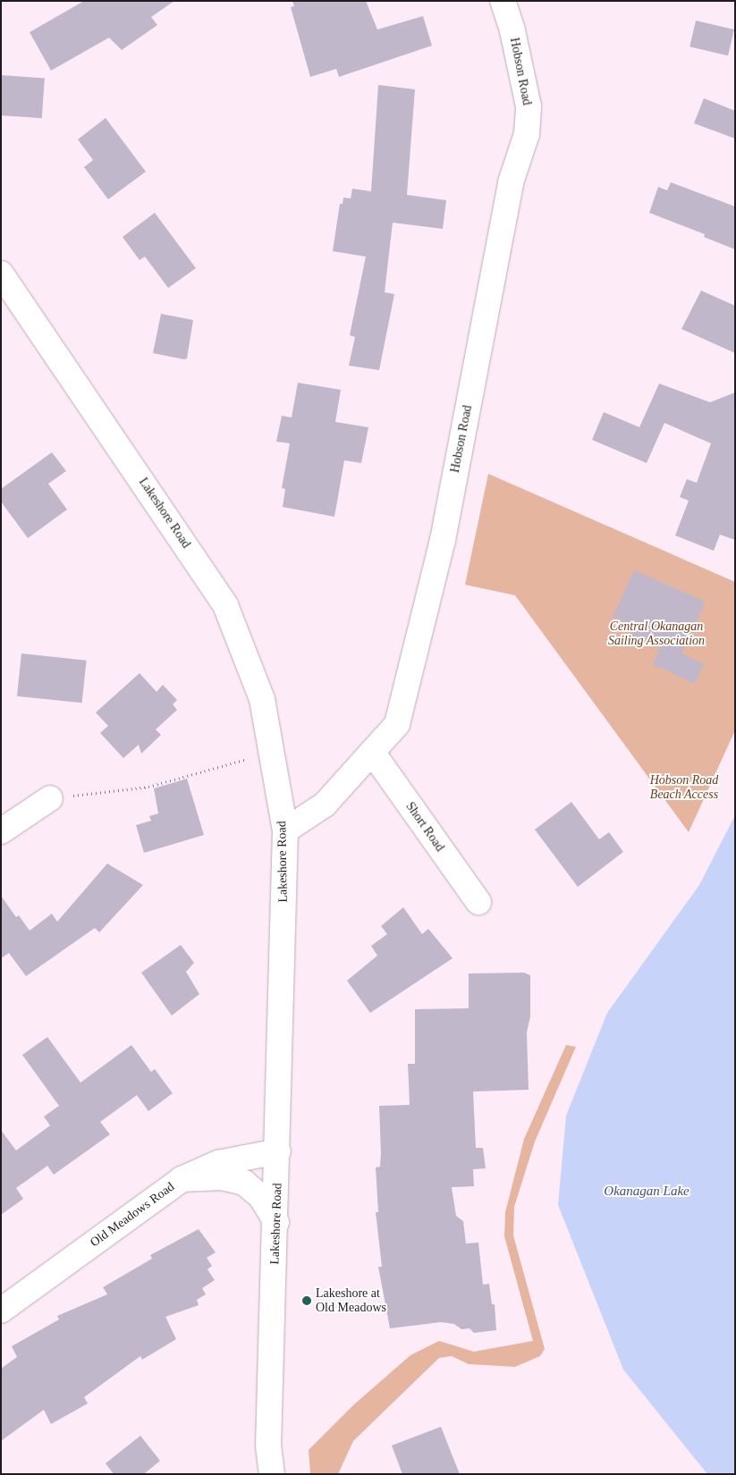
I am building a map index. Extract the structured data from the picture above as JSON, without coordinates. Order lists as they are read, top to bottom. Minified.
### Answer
{"streets":{"street":["Hobson Road","Lakeshore Road","Short Road","Old Meadows Road"]},"crossings":[["Hobson Road","Lakeshore Road"],["Hobson Road","Short Road"],["Lakeshore Road","Old Meadows Road"]],"water":["Okanagan Lake"],"parks":["Central Okanagan Sailing Association","Hobson Road Beach Access"],"places":["Lakeshore at Old Meadows"]}
